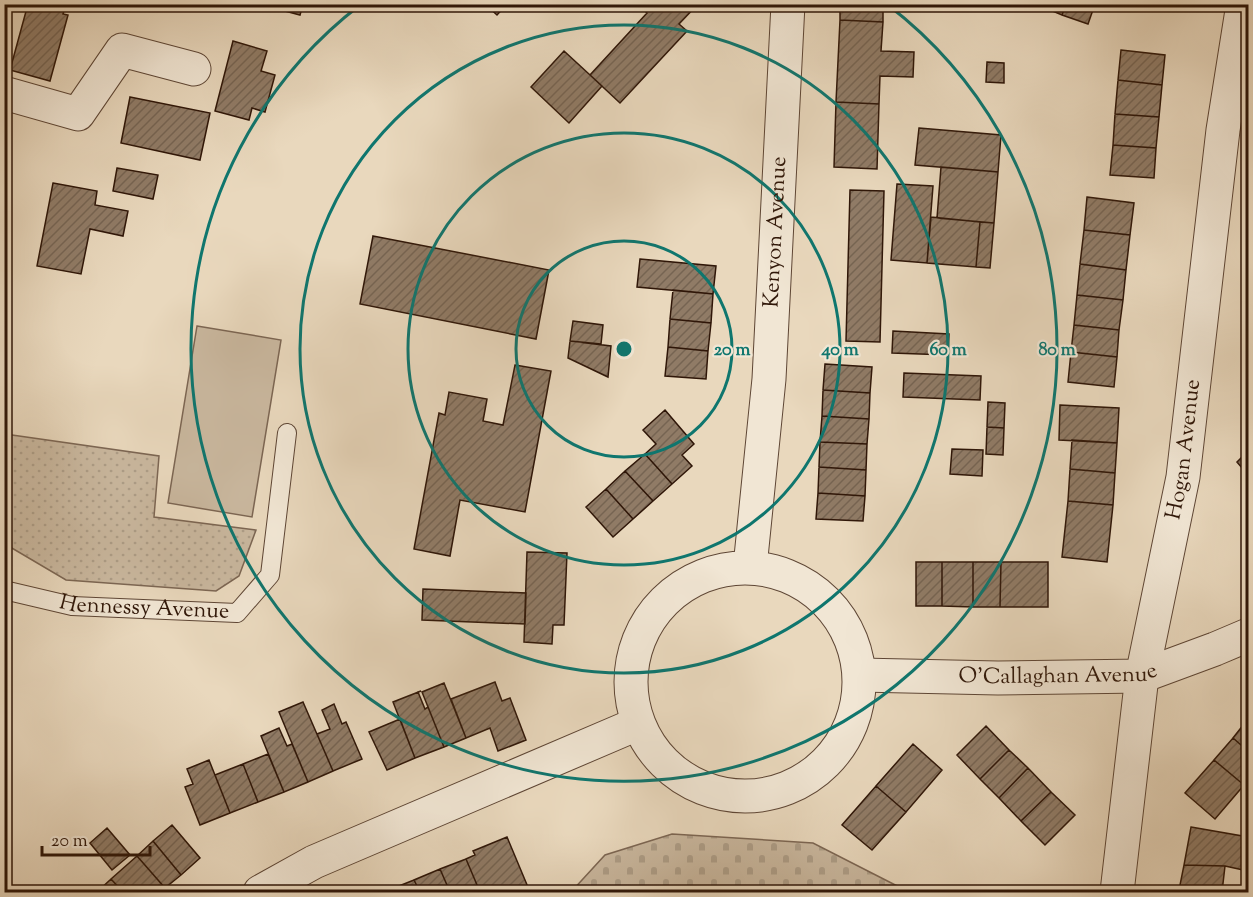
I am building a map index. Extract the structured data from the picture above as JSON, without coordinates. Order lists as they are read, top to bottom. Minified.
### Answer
{"streets":{"street":["Kenyon Avenue","Hogan Avenue","O'Callaghan Avenue"],"lane":["Hennessy Avenue"]},"crossings":[["Hogan Avenue","O'Callaghan Avenue"]],"scale_bar":"20 m","rings":["20 m","40 m","60 m","80 m"]}
